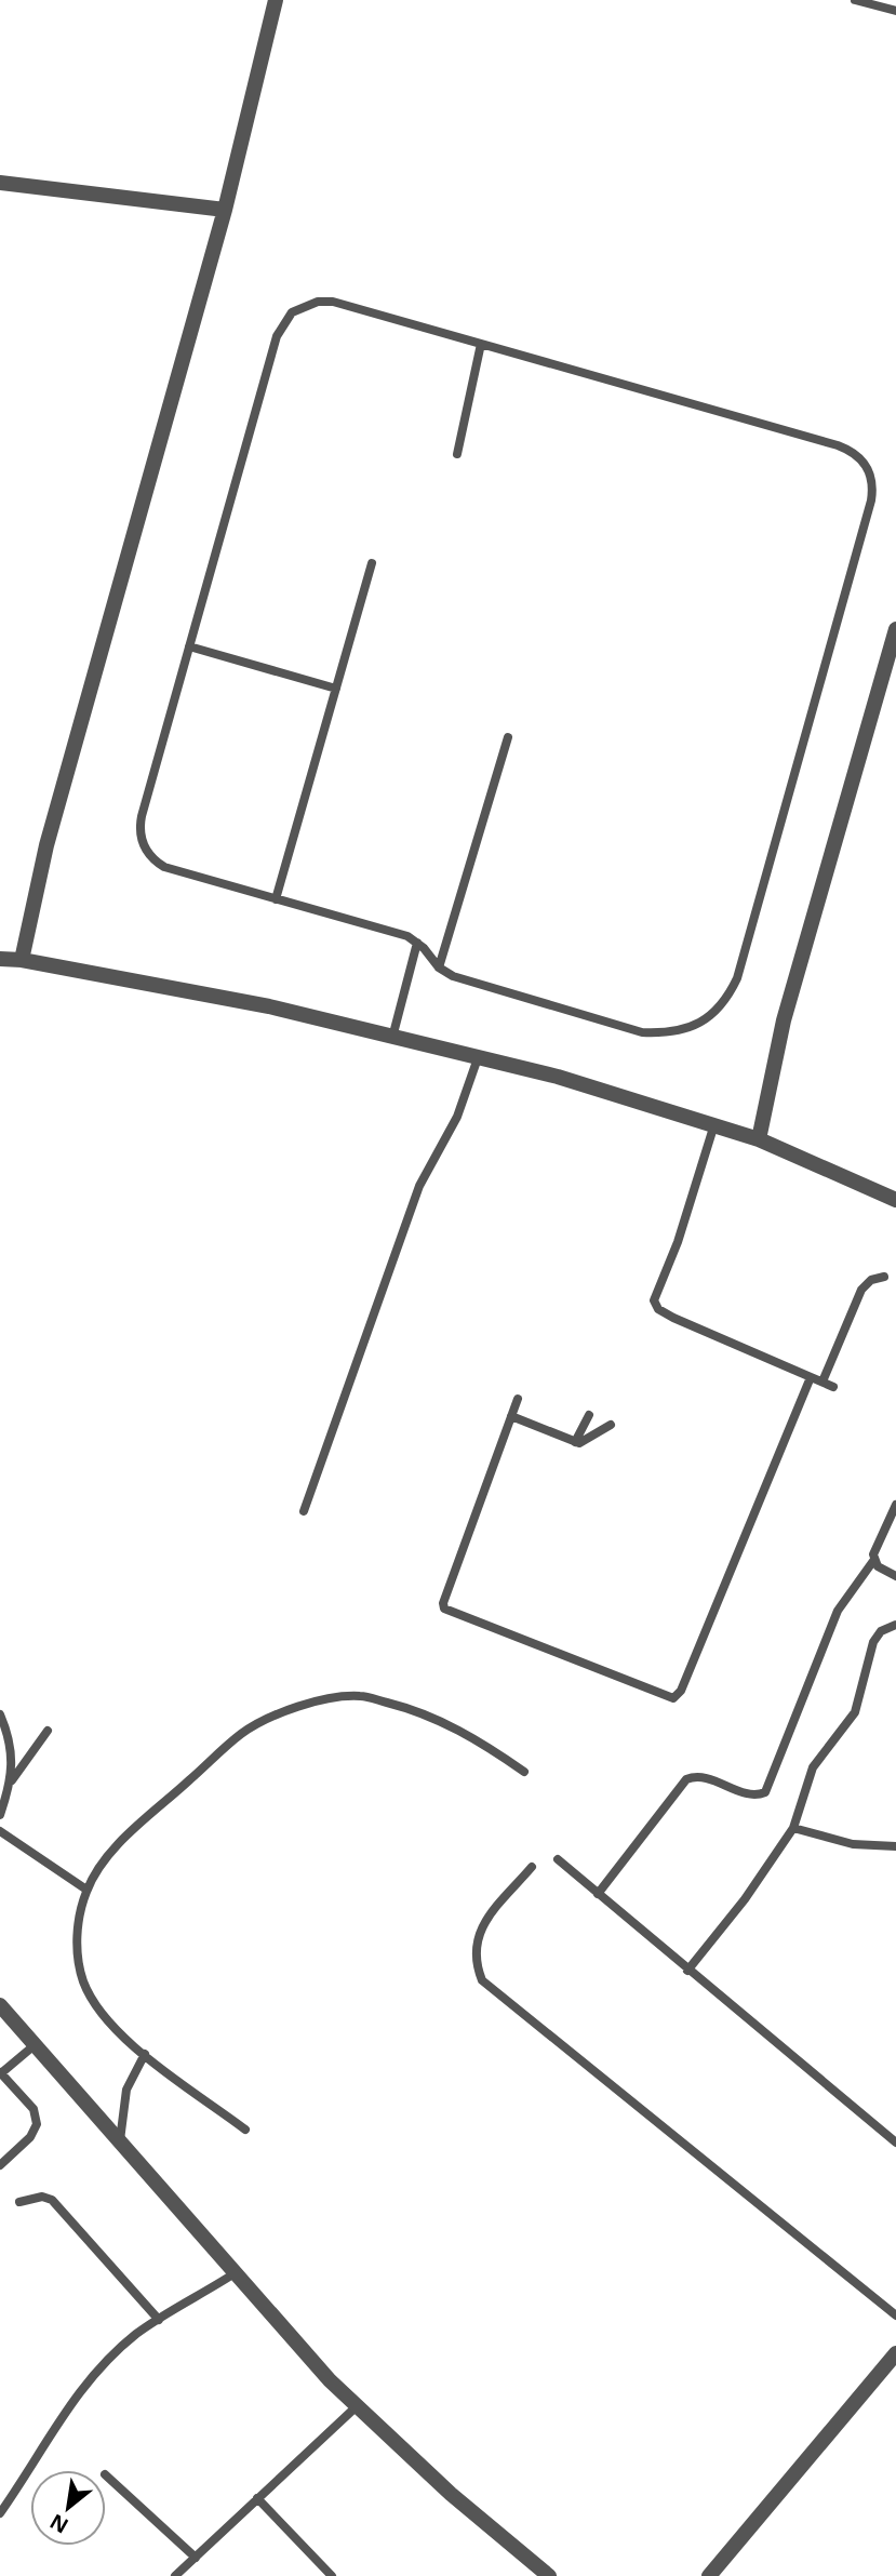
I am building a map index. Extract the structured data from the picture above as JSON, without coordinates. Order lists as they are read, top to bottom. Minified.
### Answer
{"north":"bottom left"}
